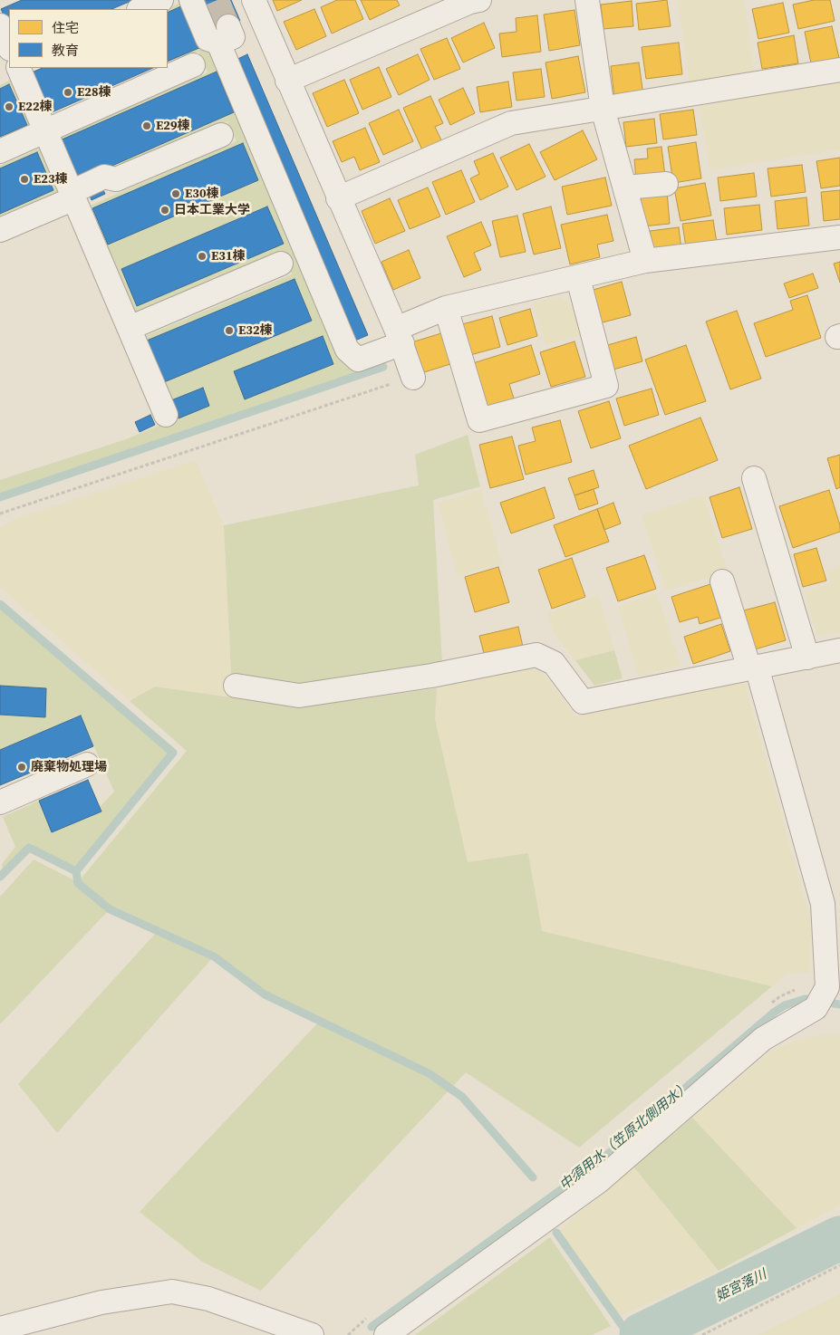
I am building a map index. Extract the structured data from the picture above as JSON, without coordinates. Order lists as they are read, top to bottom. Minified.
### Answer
{"water":["中須用水（笠原北側用水）","姫宮落川"],"places":["E28棟","E22棟","E29棟","E23棟","E30棟","日本工業大学","E31棟","E32棟","廃棄物処理場"],"legend":["住宅","教育"]}
